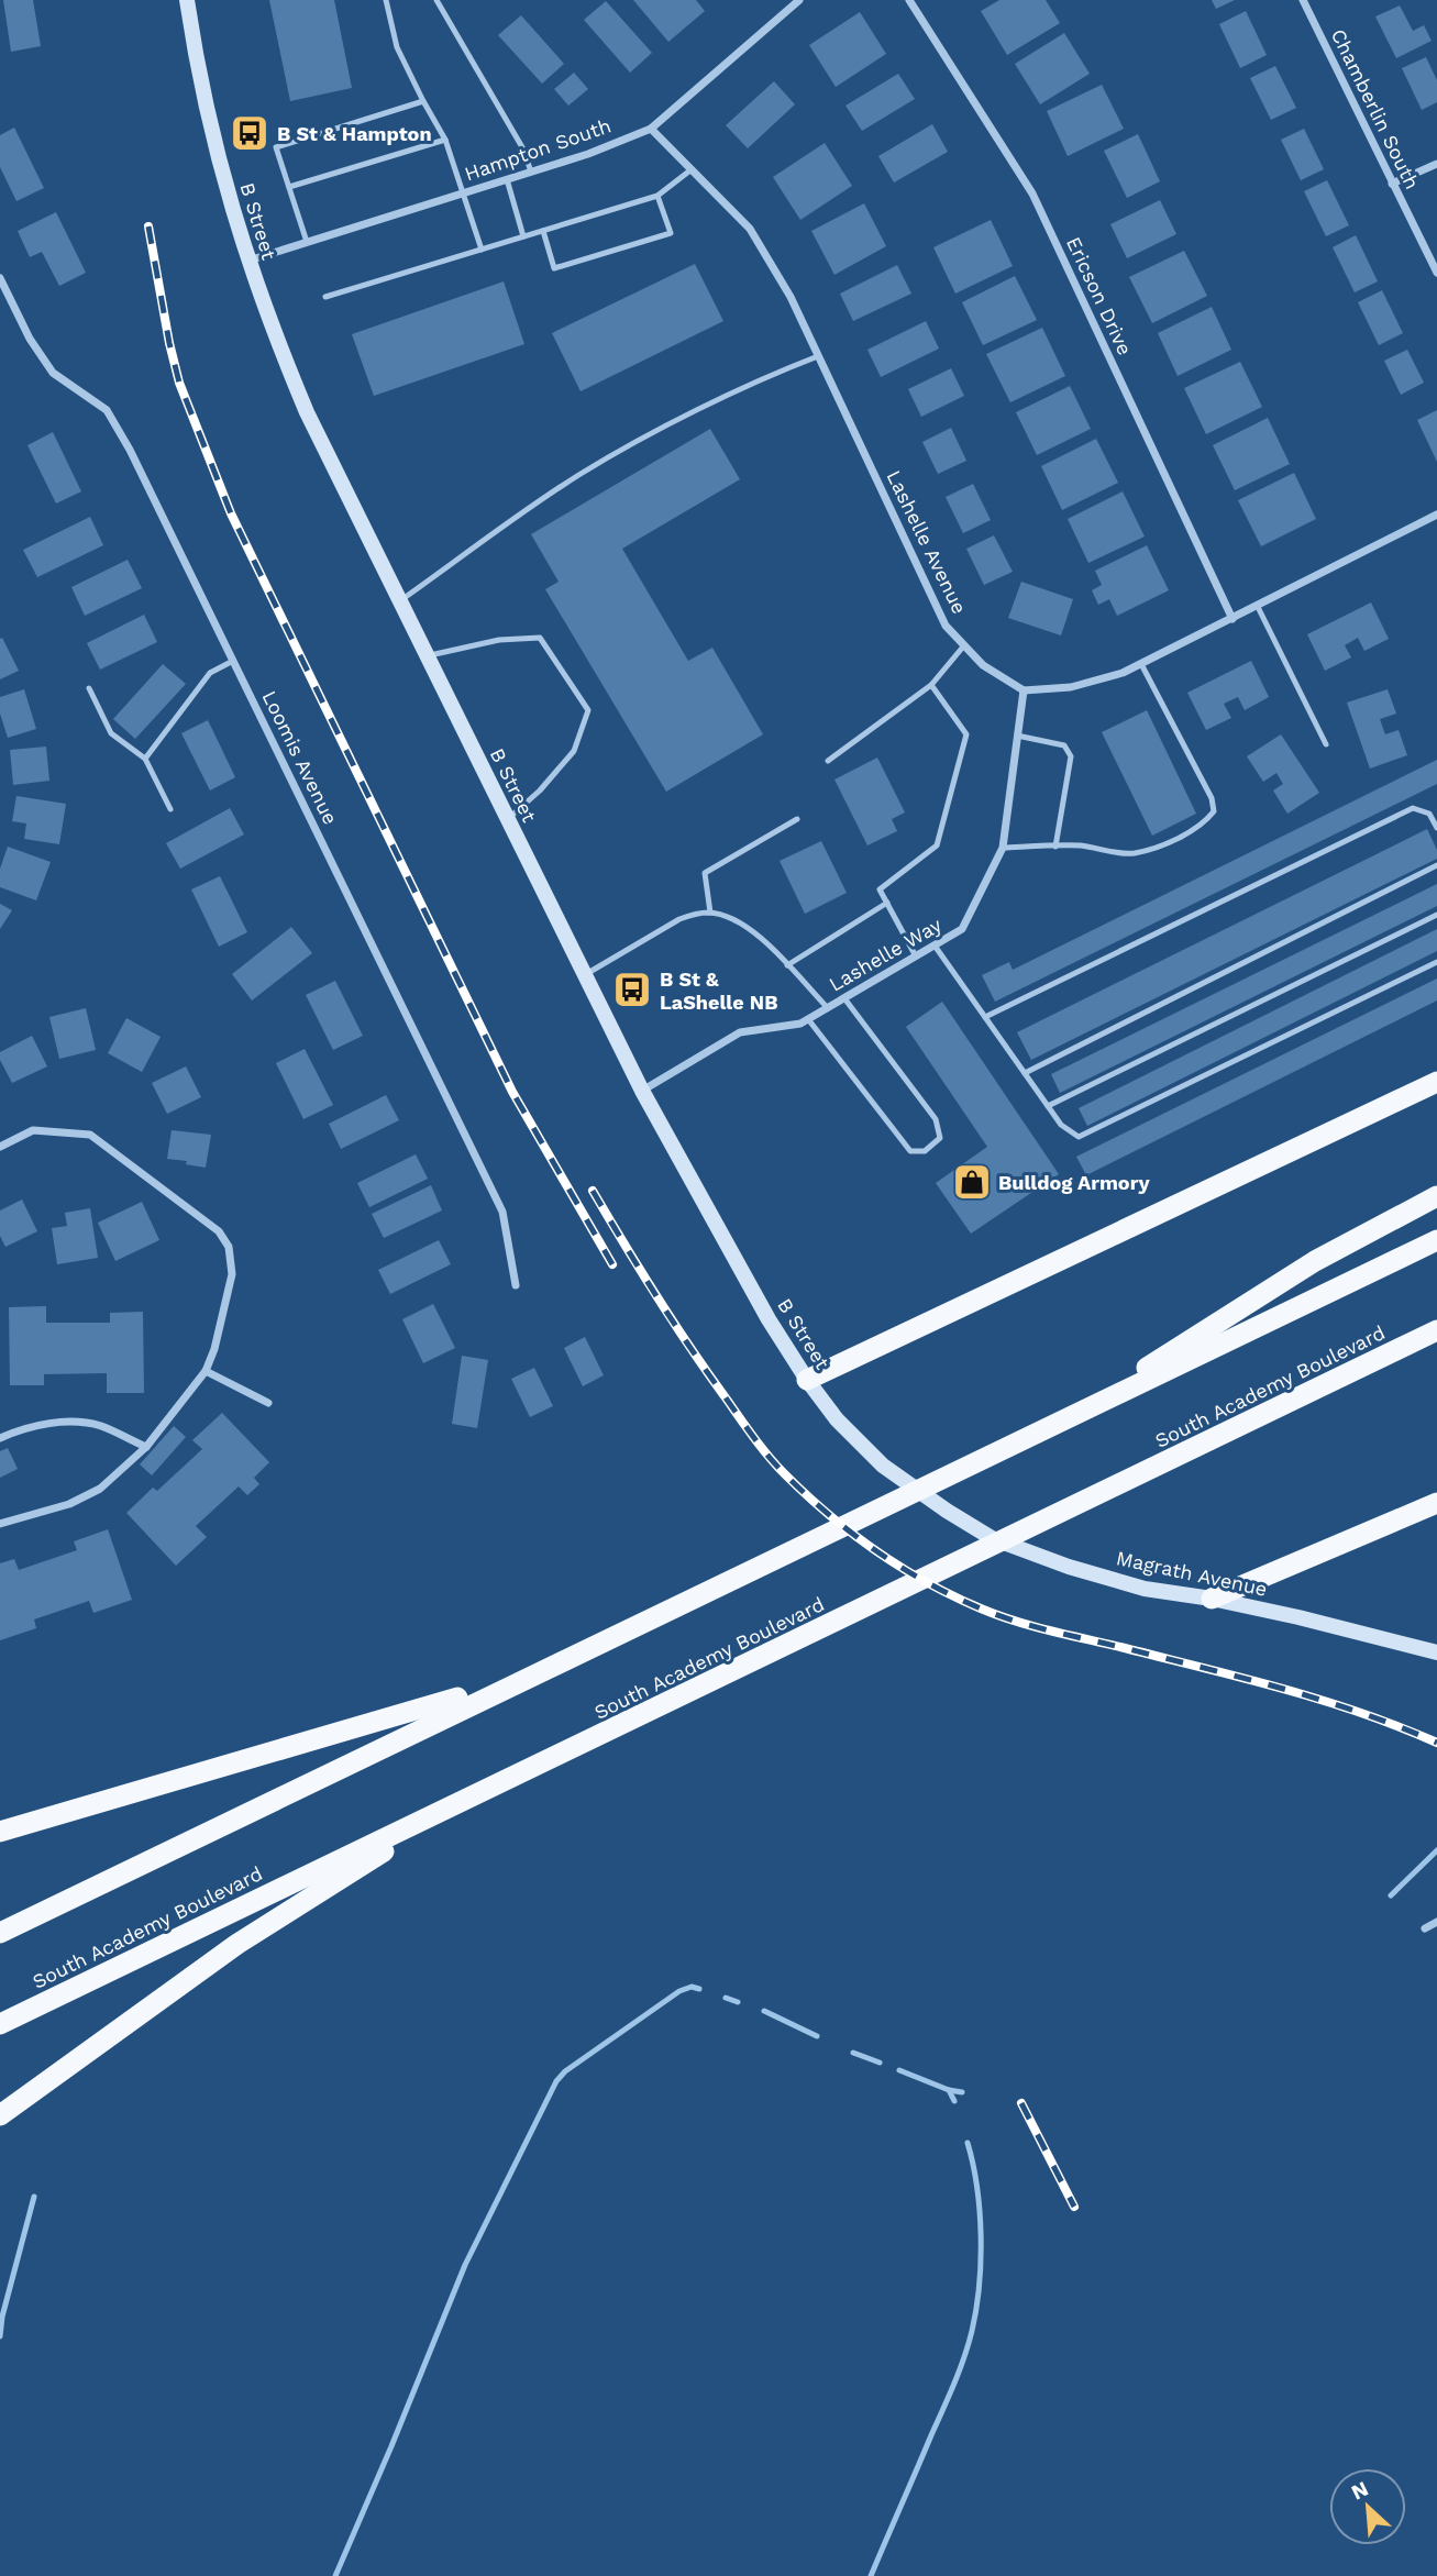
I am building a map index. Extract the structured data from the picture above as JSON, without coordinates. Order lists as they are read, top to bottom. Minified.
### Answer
{"streets":{"highway":["South Academy Boulevard"],"main road":["B Street","Magrath Avenue"],"street":["Chamberlin South","Hampton South","Ericson Drive","Lashelle Avenue","Loomis Avenue","Lashelle Way"]},"crossings":[["Hampton South","B Street"],["Hampton South","Lashelle Avenue"],["B Street","Lashelle Way"],["B Street","Magrath Avenue"],["Lashelle Avenue","Lashelle Way"]],"places":{"bus stop":["B St & Hampton","B St & LaShelle NB"],"shop":["Bulldog Armory"]},"north":"top left"}
